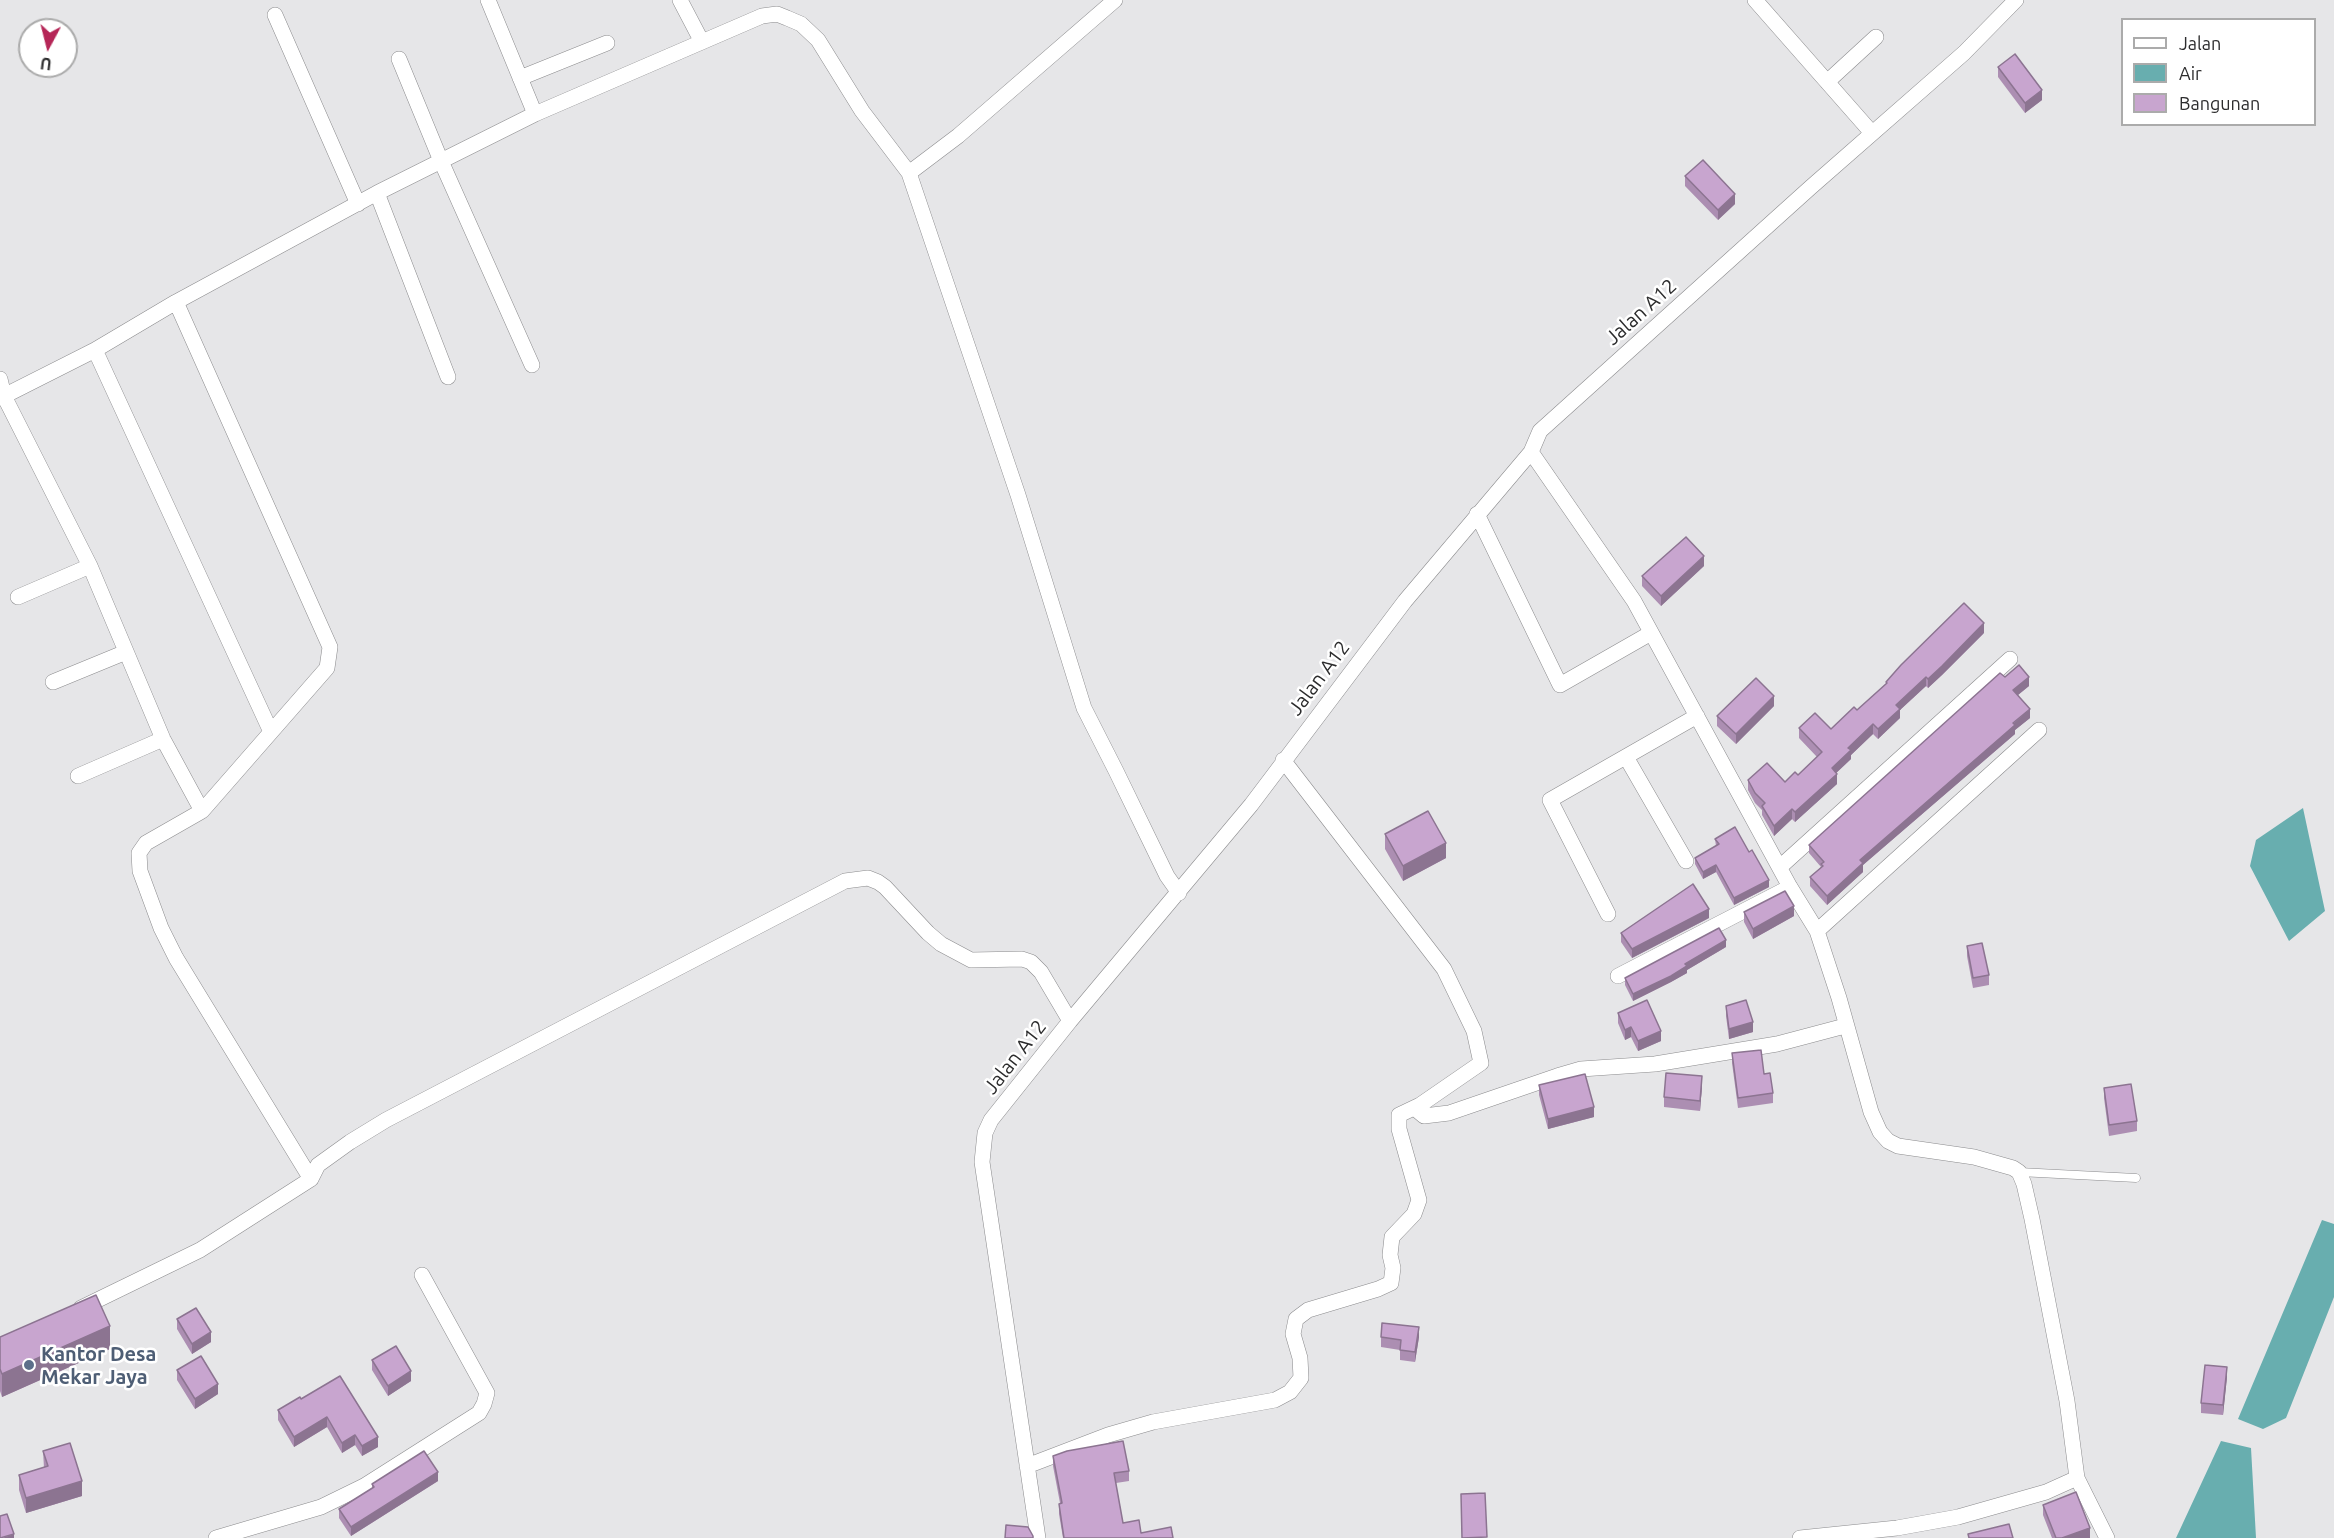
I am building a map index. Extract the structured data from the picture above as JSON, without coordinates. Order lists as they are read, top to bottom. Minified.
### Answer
{"streets":{"street":["Jalan A12"]},"places":["Kantor Desa Mekar Jaya"],"legend":["Jalan","Air","Bangunan"],"north":"bottom"}
